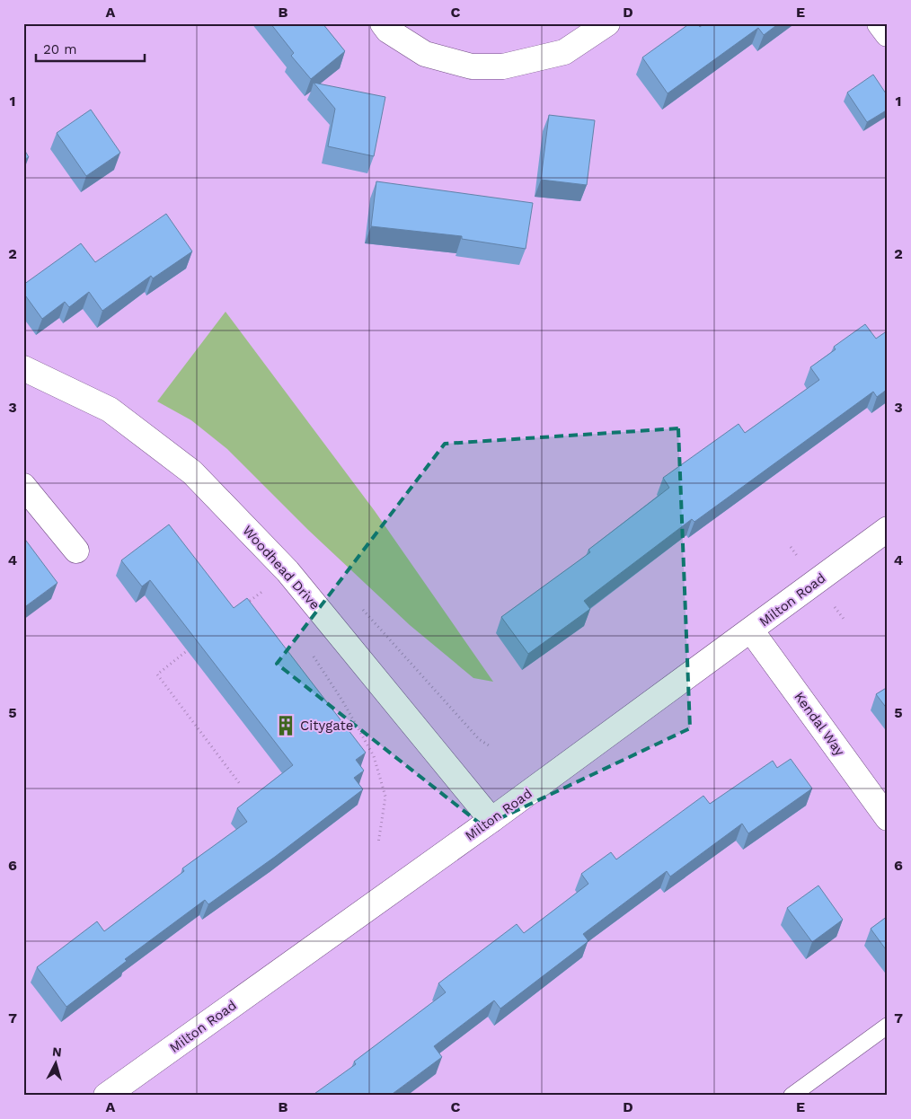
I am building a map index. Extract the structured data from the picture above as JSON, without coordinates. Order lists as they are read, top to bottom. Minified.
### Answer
{"streets":{"street":["Woodhead Drive","Milton Road","Kendal Way"]},"crossings":[["Woodhead Drive","Milton Road"],["Milton Road","Kendal Way"]],"places":{"building":["Citygate"]},"scale_bar":"20 m","north":"top","grid":{"columns":["A","B","C","D","E"],"rows":["1","2","3","4","5","6","7"]}}
